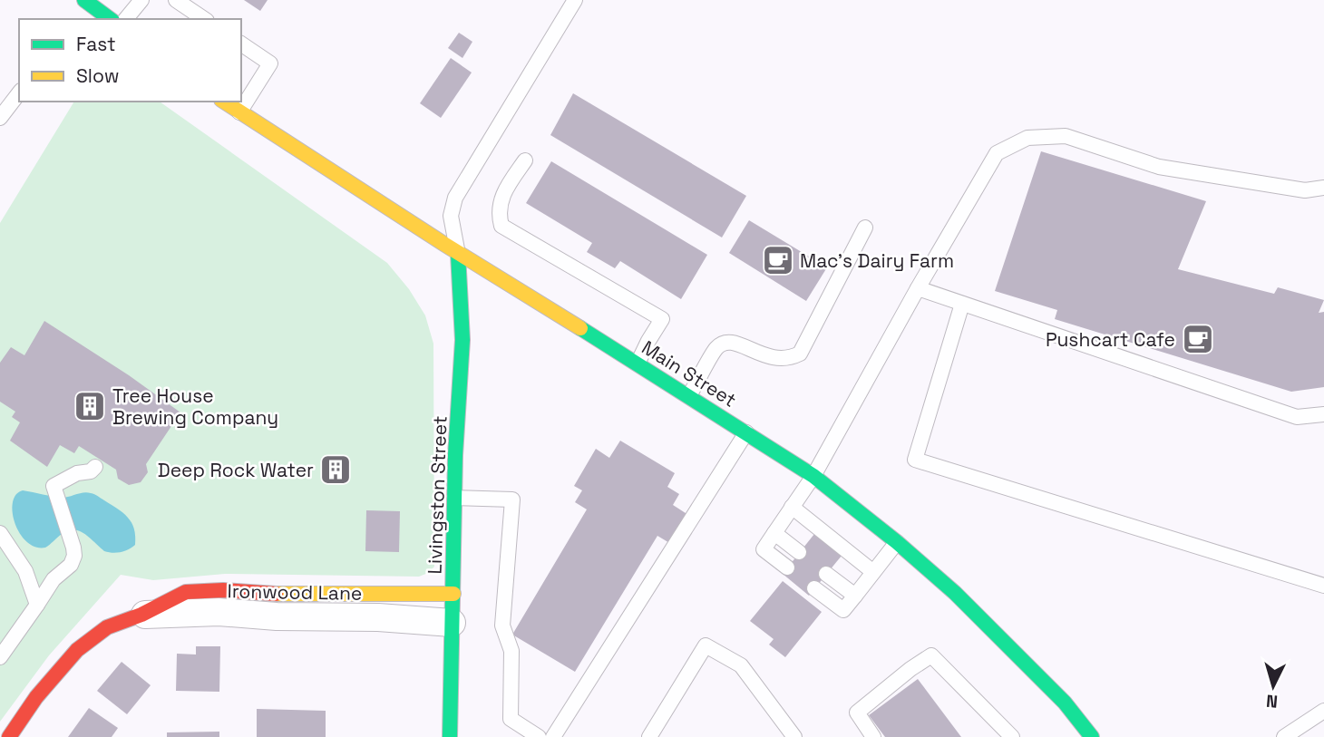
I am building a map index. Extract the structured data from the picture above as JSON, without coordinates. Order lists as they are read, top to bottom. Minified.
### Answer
{"streets":{"main road":["Main Street","Livingston Street","Ironwood Lane"]},"crossings":[["Main Street","Livingston Street"],["Livingston Street","Ironwood Lane"]],"places":{"cafe":["Mac's Dairy Farm","Pushcart Cafe"],"building":["Tree House Brewing Company","Deep Rock Water"]},"legend":["Fast","Slow"],"north":"bottom"}
